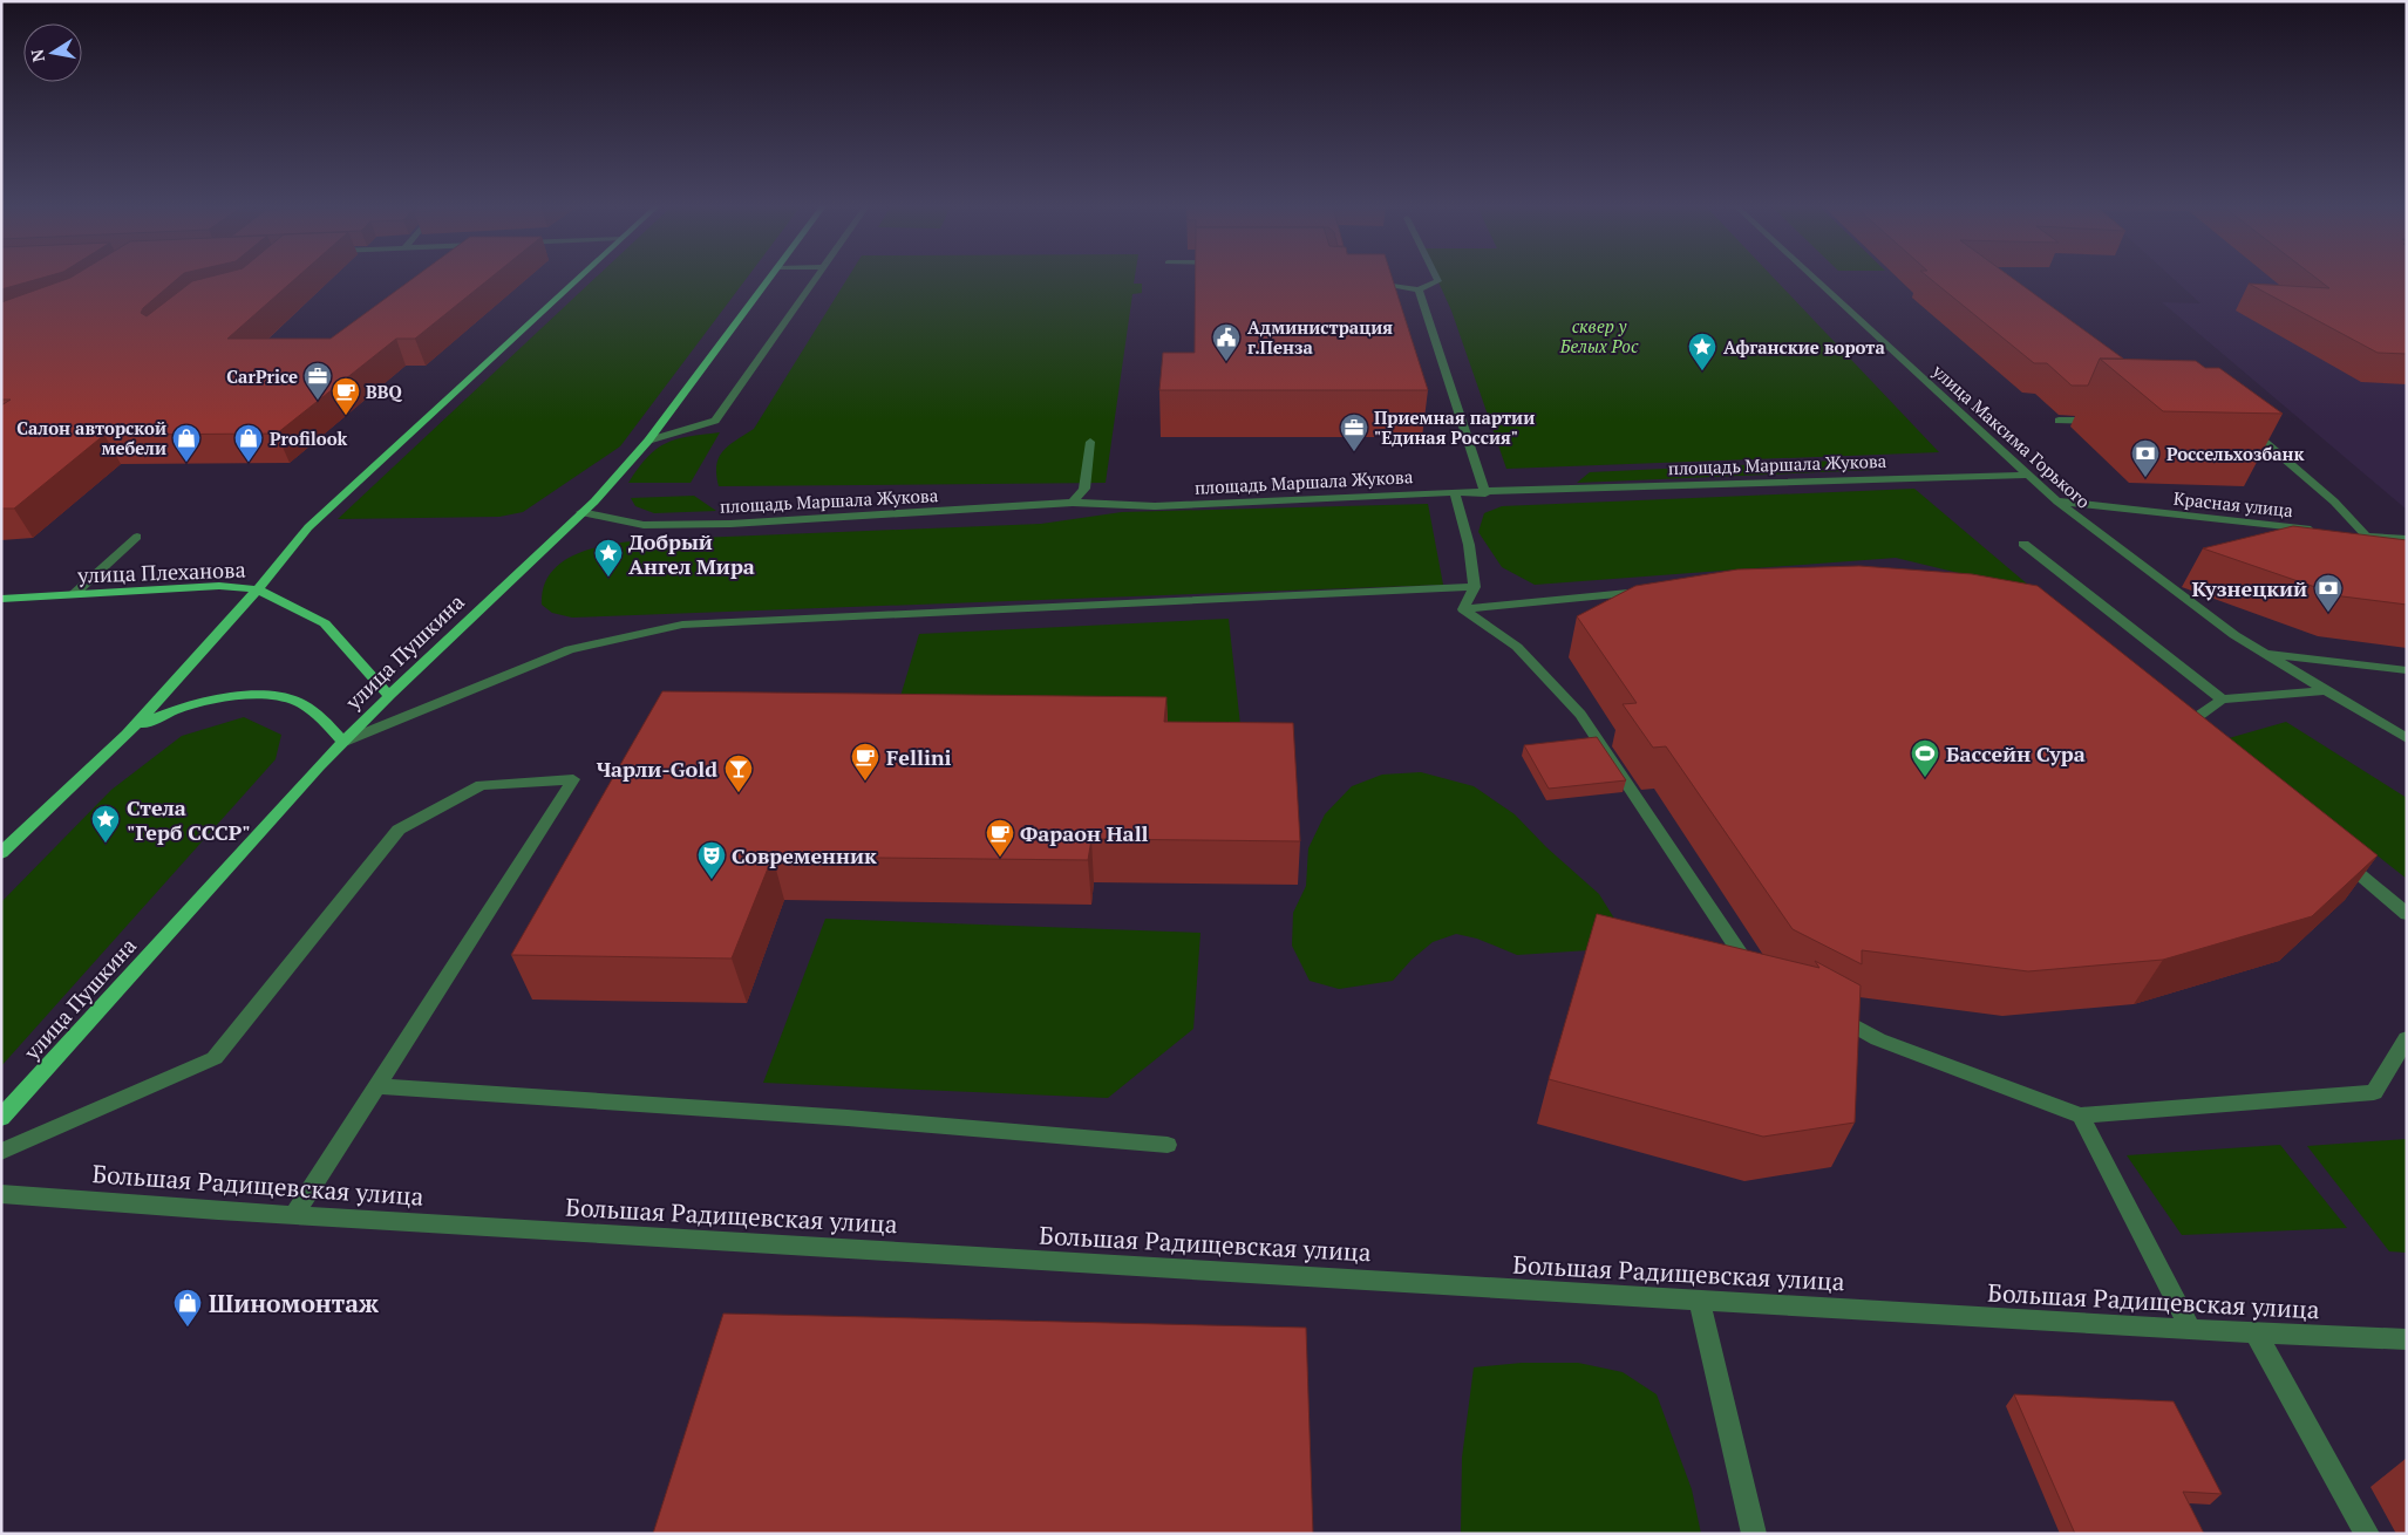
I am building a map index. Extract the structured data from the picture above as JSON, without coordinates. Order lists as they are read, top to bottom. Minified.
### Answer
{"streets":{"main road":["улица Плеханова","улица Пушкина"],"street":["улица Максима Горького","площадь Маршала Жукова","Красная улица","Большая Радищевская улица"]},"crossings":[["улица Максима Горького","площадь Маршала Жукова"],["улица Максима Горького","Красная улица"],["площадь Маршала Жукова","улица Пушкина"],["улица Плеханова","улица Пушкина"]],"parks":["сквер у Белых Рос"],"places":{"public building":["Администрация г.Пенза"],"place":["Афганские ворота","Добрый Ангел Мира","Стела \"Герб СССР\""],"office":["CarPrice","Приемная партии \"Единая Россия\""],"cafe":["BBQ","Fellini","Фараон Hall"],"shop":["Салон авторской мебели","Profilook","Шиномонтаж"],"bank":["Россельхозбанк","Кузнецкий"],"sports":["Бассейн Сура"],"bar":["Чарли-Gold"],"theatre":["Современник"]},"north":"left"}
